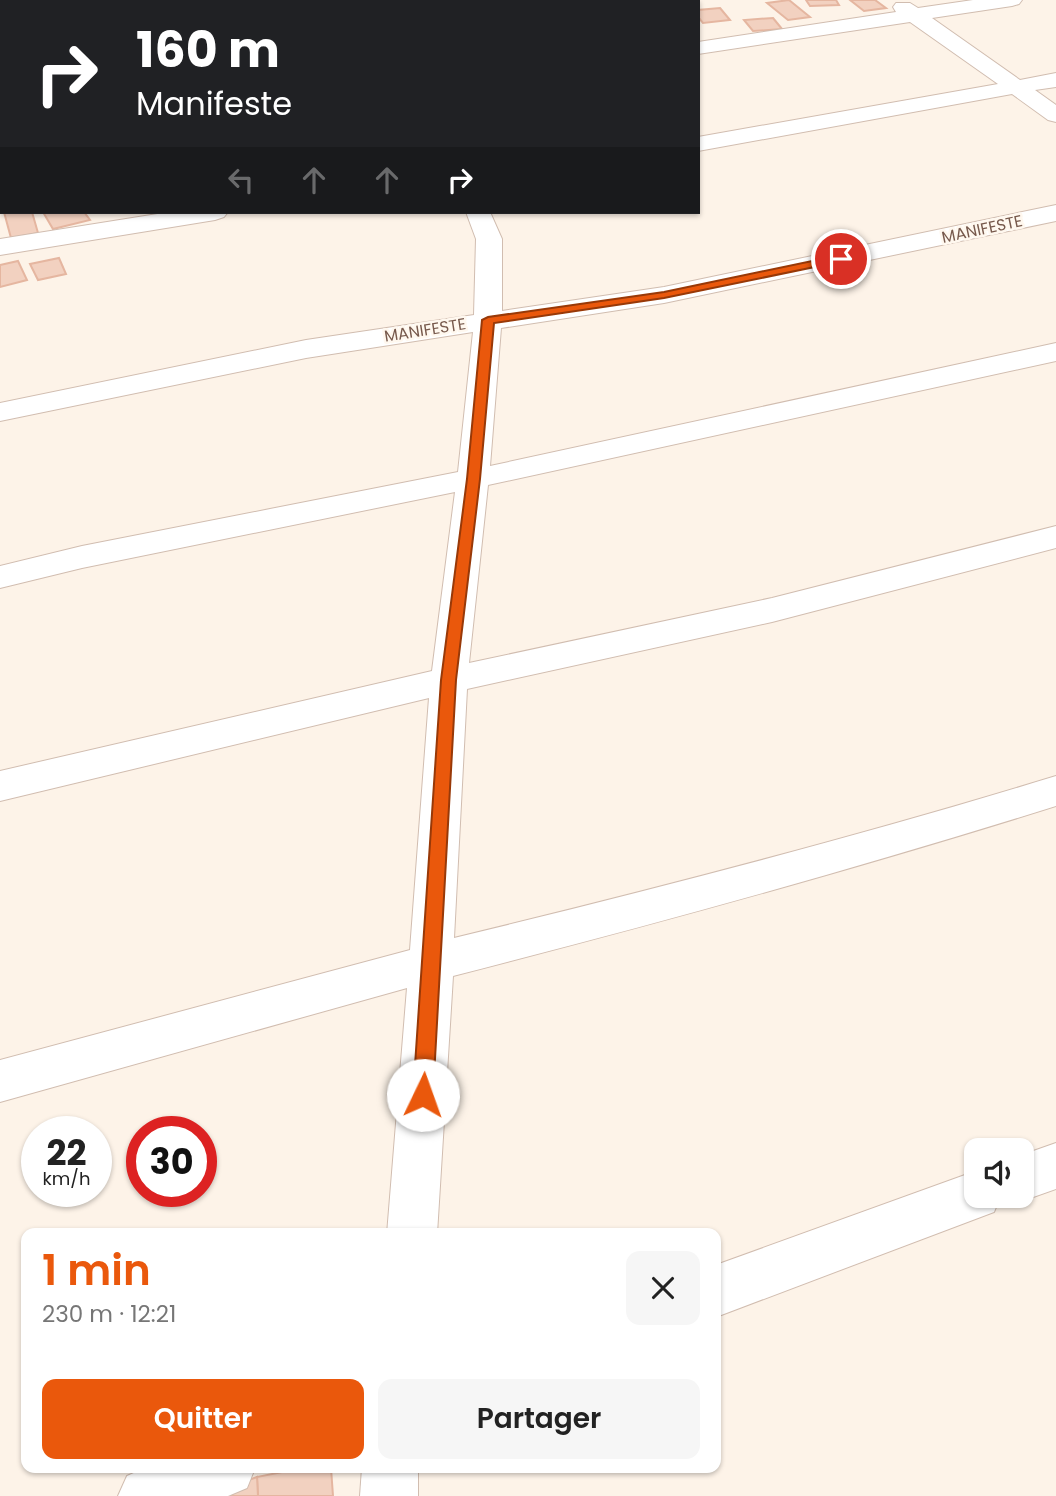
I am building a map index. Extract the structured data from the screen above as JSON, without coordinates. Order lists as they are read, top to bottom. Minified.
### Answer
{"streets":{"street":["MANIFESTE"]},"page":{"turn":["160 m","Manifeste"],"speed":"22 km/h","limit":"30","heading":["1 min","230 m · 12:21"],"buttons":["Quitter","Partager"]}}
